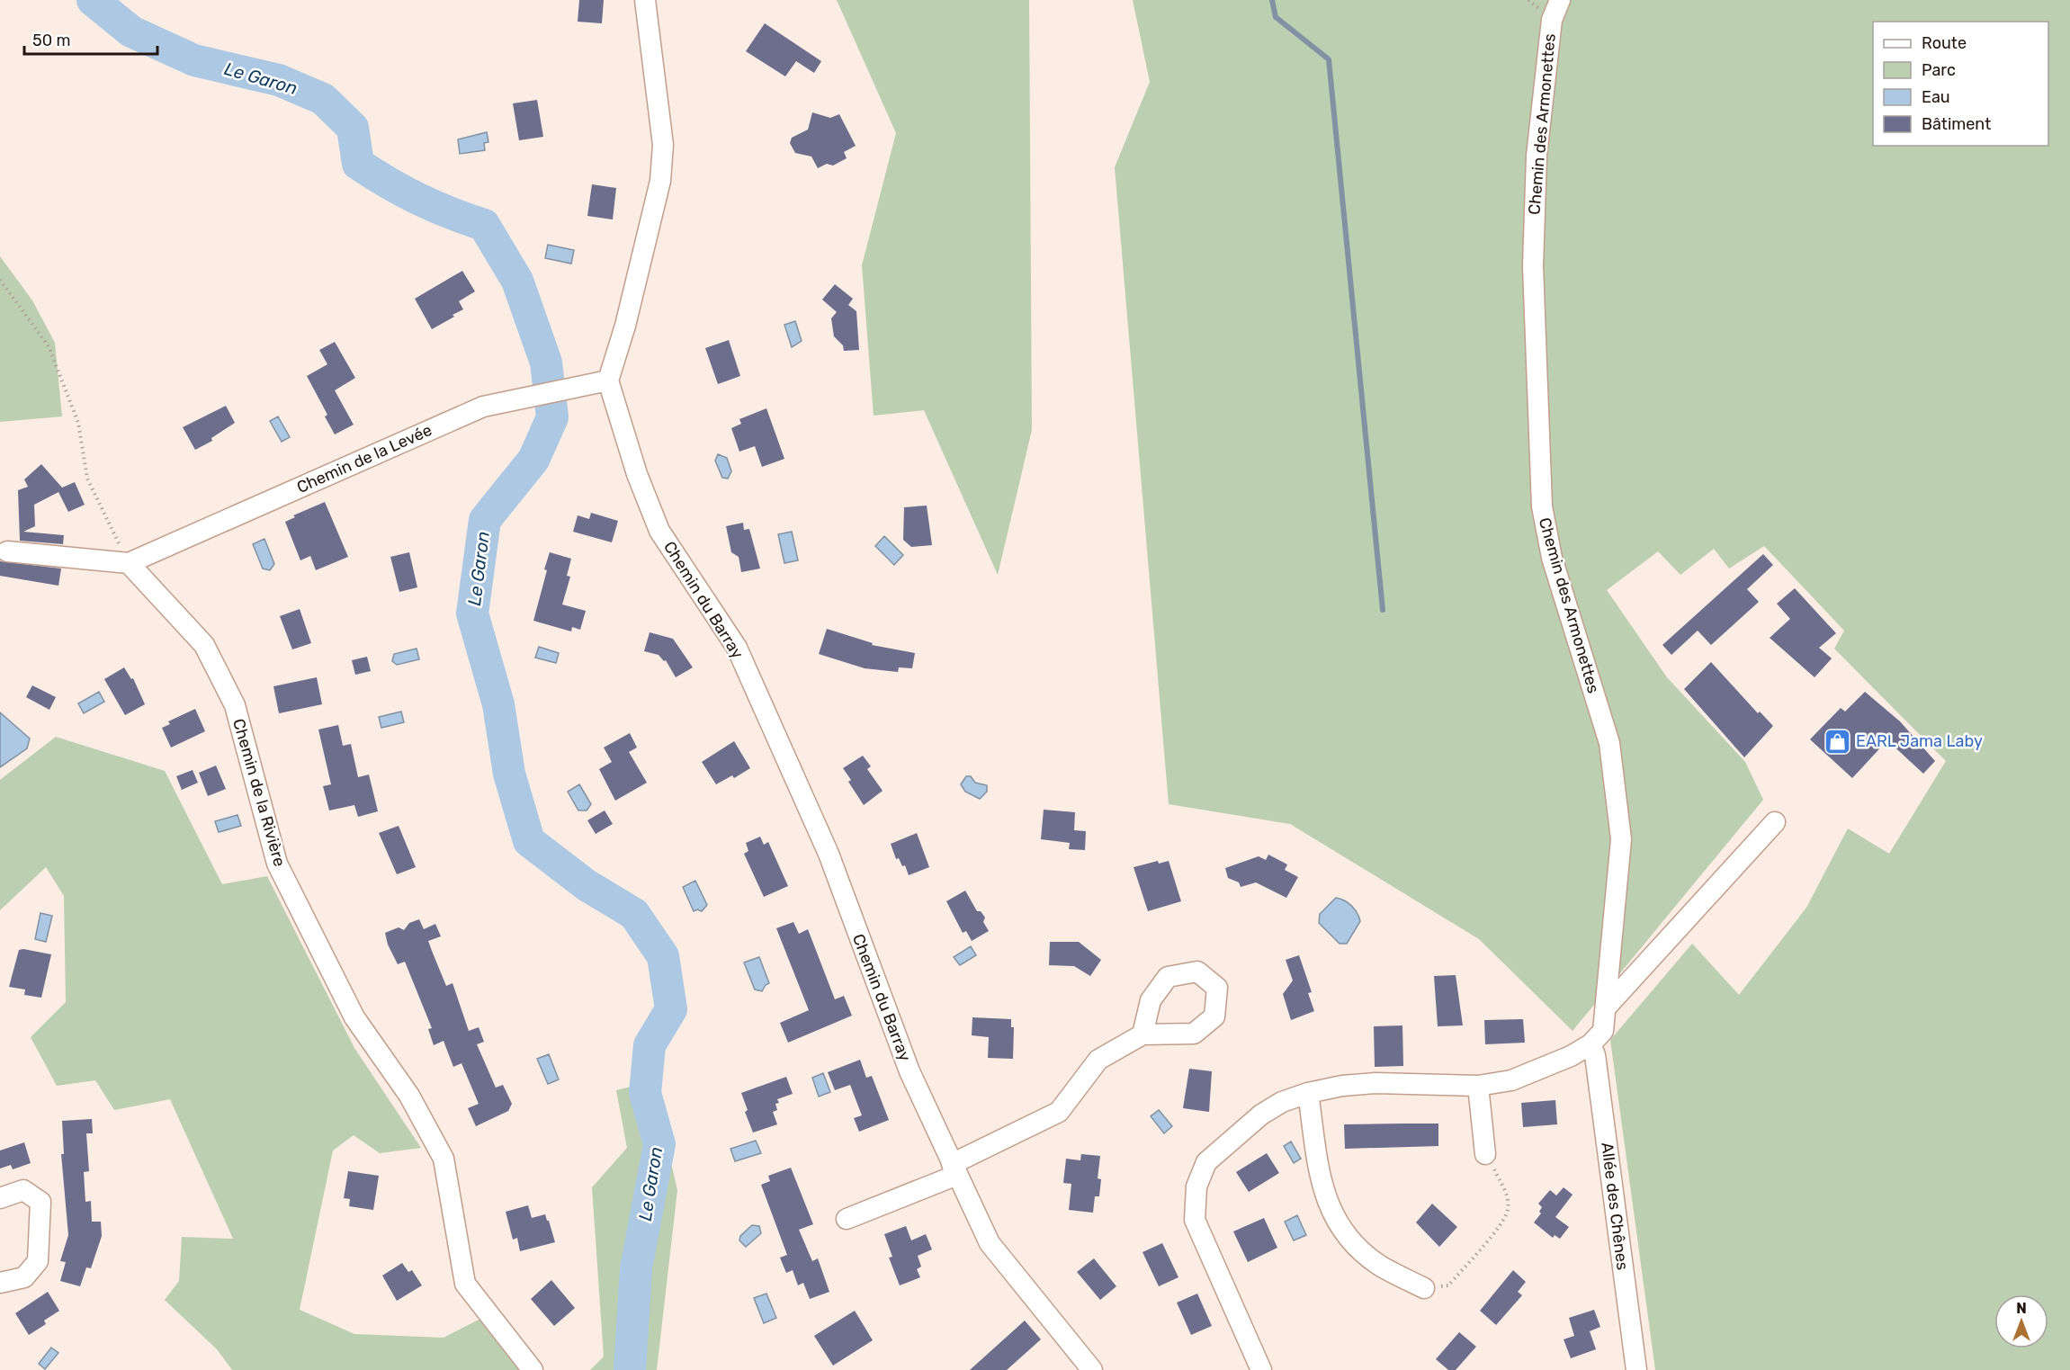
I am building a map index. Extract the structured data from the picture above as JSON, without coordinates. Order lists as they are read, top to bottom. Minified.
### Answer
{"streets":{"street":["Chemin des Armonettes","Chemin de la Levée","Chemin du Barray","Chemin de la Rivière","Allée des Chênes"]},"crossings":[["Chemin des Armonettes","Allée des Chênes"],["Chemin de la Levée","Chemin du Barray"],["Chemin de la Levée","Chemin de la Rivière"]],"water":["Le Garon"],"places":{"shop":["EARL Jama Laby"]},"legend":["Route","Parc","Eau","Bâtiment"],"scale_bar":"50 m","north":"top"}
